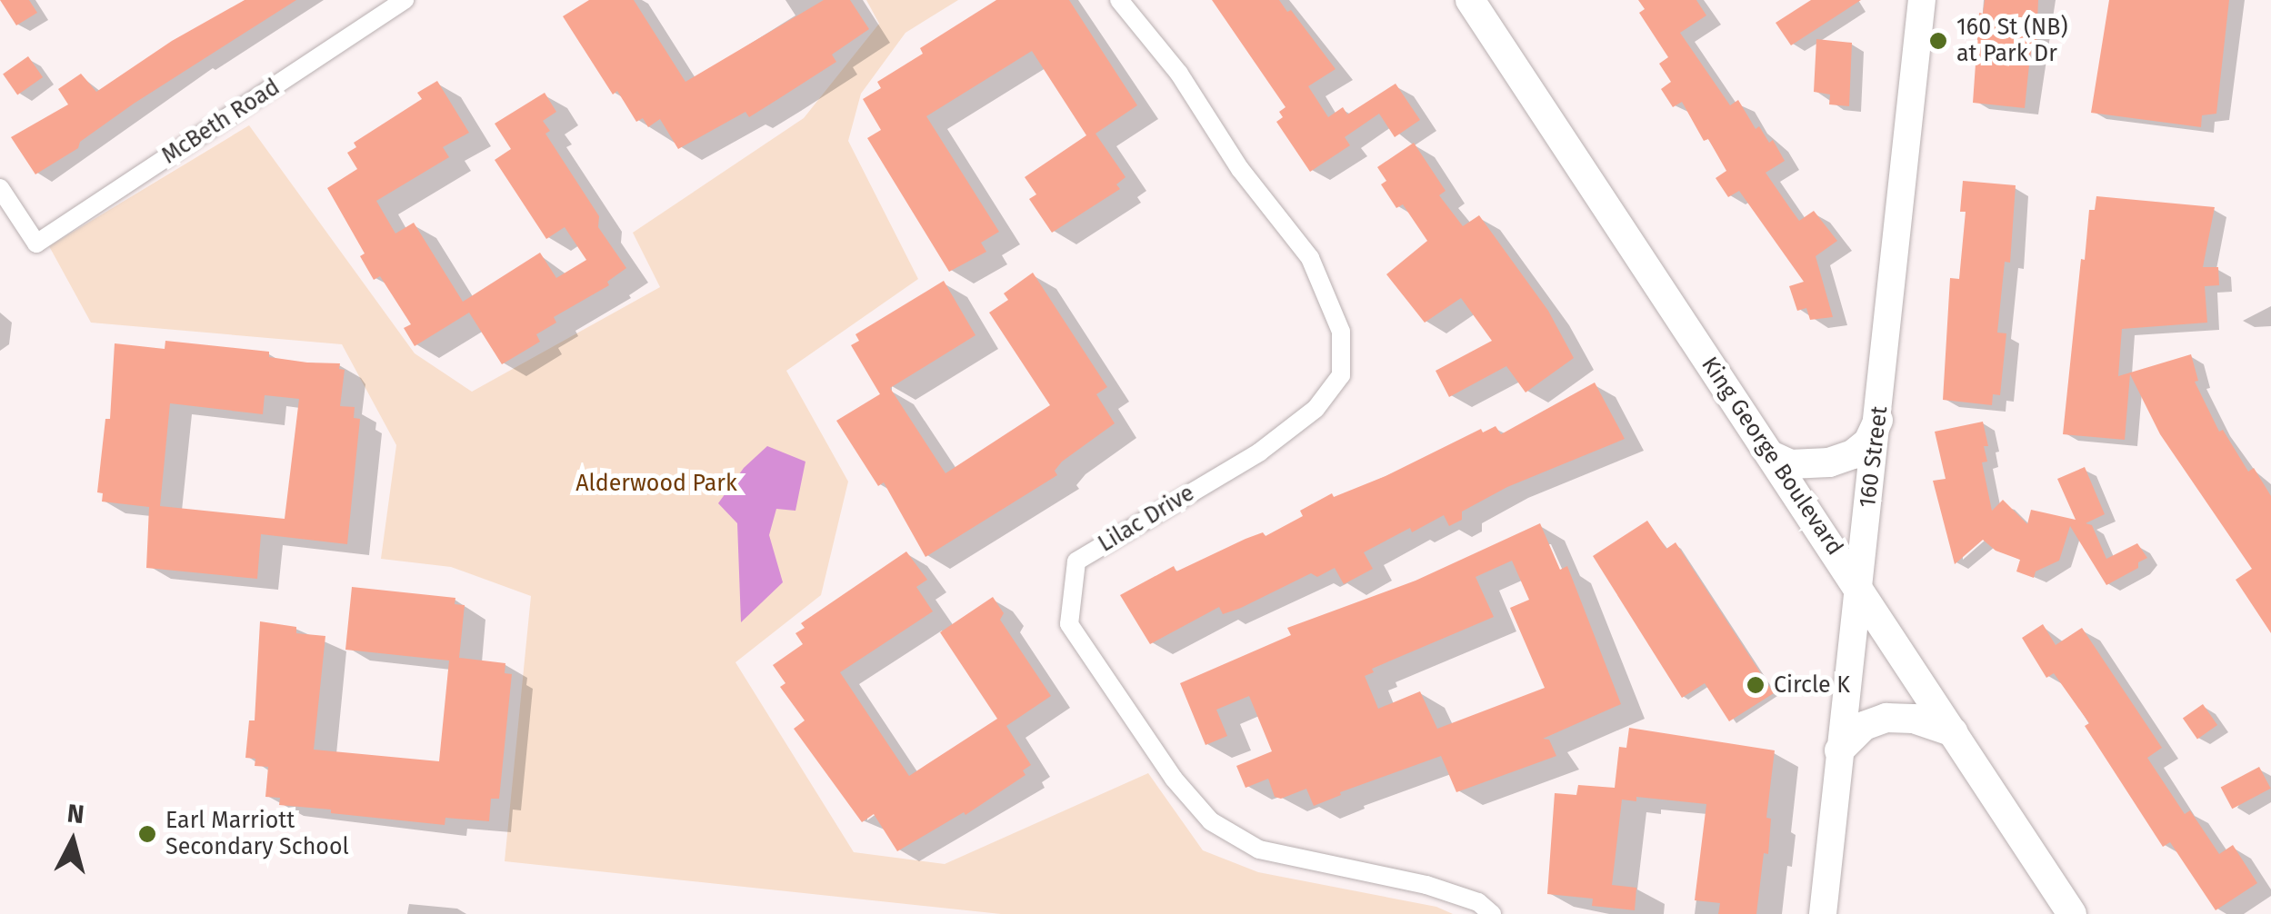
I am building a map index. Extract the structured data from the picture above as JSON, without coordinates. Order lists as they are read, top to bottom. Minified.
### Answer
{"streets":{"main road":["King George Boulevard"],"street":["McBeth Road","160 Street","Lilac Drive"]},"crossings":[["King George Boulevard","160 Street"]],"parks":["Alderwood Park"],"places":["160 St (NB) at Park Dr","Circle K","Earl Marriott Secondary School"],"north":"top"}
